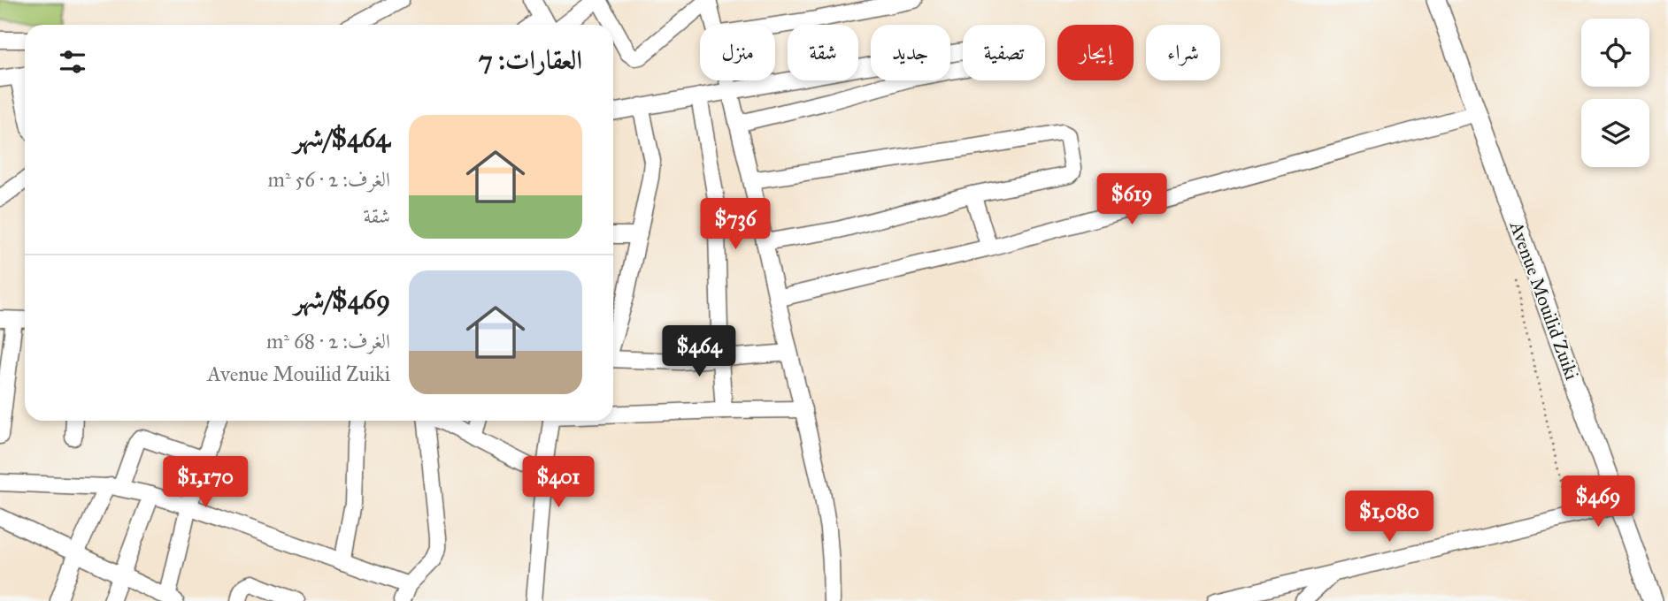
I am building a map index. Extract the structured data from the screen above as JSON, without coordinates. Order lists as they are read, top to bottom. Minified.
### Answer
{"streets":{"main road":["Avenue Mouilid Zuiki"]},"page":{"chip":["شراء","إيجار","تصفية","جديد","شقة","منزل"],"heading":"العقارات: 7","list":[{"name":"$464/شهر","note":"الغرف: 2 · 56 m² · شقة"},{"name":"$469/شهر","note":"الغرف: 2 · 68 m² · Avenue Mouilid Zuiki"}],"price":["$619","$736","$464","$1,170","$401","$469","$1,080"]}}
